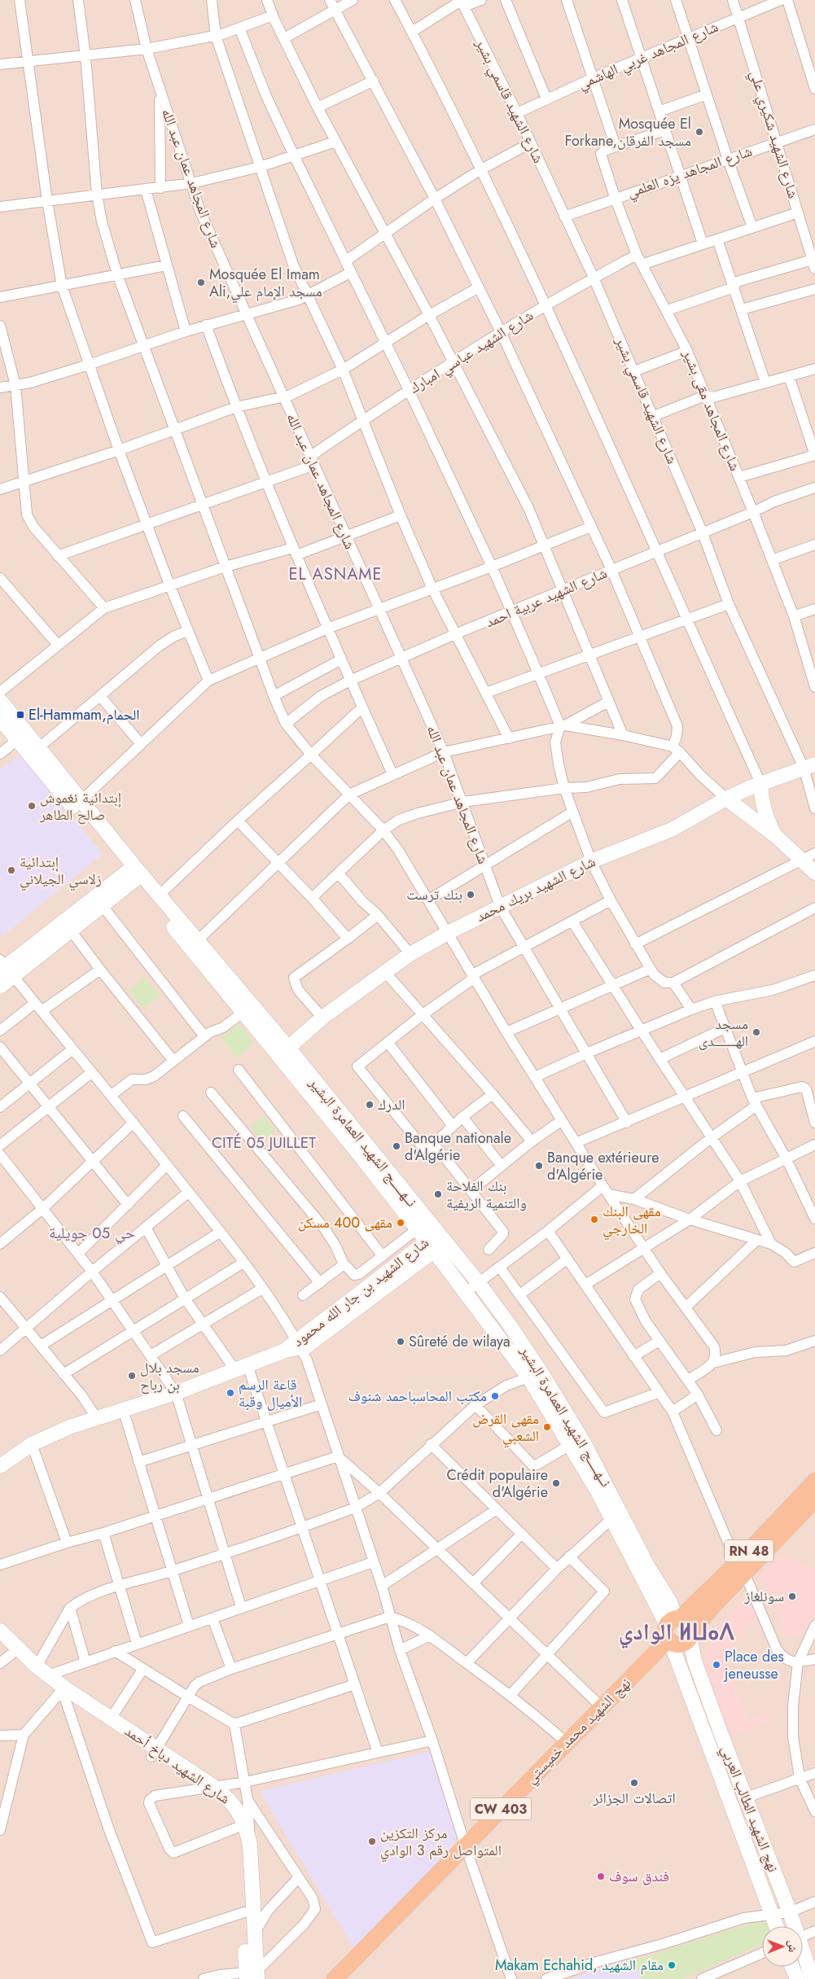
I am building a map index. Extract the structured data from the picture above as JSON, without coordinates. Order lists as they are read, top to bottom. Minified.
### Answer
{"streets":{"main road":["شارع الشهيد بريك محمد","نــهـــــج الشهيد العمامرة البشير","شارع الشهيد بن جار الله محمود","RN 48","نهج الشهيد محمد خميستي","شارع الشهيد دباخ أحمد","CW 403","نهج الشهيد الطالب العربي"],"street":["شارع المجاهد غربي الهاشمي","شارع الشهيد قاسمي بشير","شارع الشهيد شكيري علي","شارع المجاهد يزه العلمي","شارع المجاهد عمان عبد الله","شارع الشهيد عباسي امبارك","شارع المجاهد مقى بشير","شارع الشهيد عربية احمد"]},"crossings":[["شارع المجاهد غربي الهاشمي","شارع الشهيد قاسمي بشير"],["شارع المجاهد غربي الهاشمي","شارع الشهيد شكيري علي"],["شارع الشهيد قاسمي بشير","شارع المجاهد يزه العلمي"],["شارع الشهيد قاسمي بشير","شارع الشهيد عباسي امبارك"],["شارع الشهيد قاسمي بشير","شارع الشهيد عربية احمد"],["شارع الشهيد قاسمي بشير","شارع الشهيد بريك محمد"],["شارع الشهيد شكيري علي","شارع المجاهد يزه العلمي"],["شارع المجاهد يزه العلمي","شارع المجاهد مقى بشير"],["شارع المجاهد عمان عبد الله","شارع الشهيد عباسي امبارك"],["شارع المجاهد عمان عبد الله","شارع الشهيد عربية احمد"],["شارع المجاهد عمان عبد الله","شارع الشهيد بريك محمد"],["شارع الشهيد عباسي امبارك","شارع المجاهد مقى بشير"],["شارع المجاهد مقى بشير","شارع الشهيد عربية احمد"],["شارع الشهيد بريك محمد","نــهـــــج الشهيد العمامرة البشير"],["نــهـــــج الشهيد العمامرة البشير","شارع الشهيد بن جار الله محمود"],["نــهـــــج الشهيد العمامرة البشير","نهج الشهيد محمد خميستي"],["نــهـــــج الشهيد العمامرة البشير","نهج الشهيد الطالب العربي"],["نهج الشهيد محمد خميستي","نهج الشهيد الطالب العربي"]],"districts":["EL ASNAME","CITÉ 05 JUILLET","حي 05 جويلية","الوادي ⵍⵡⴰⴷ"],"places":{"other":["Mosquée El Forkane,مسجد الفرقان","Mosquée El Imam Ali,مسجد الإمام علي","إبتدائية نغموش صالح الطاهر","إبتدائية زلاسي الجيلاني","بنك ترست","مسجد الهـــــــدى","الدرك","Banque nationale d'Algérie","Banque extérieure d'Algérie","بنك الفلاحة والتنمية الريفية","مقهى البنك الخارجي","مقهى 400 مسكن","Sûreté de wilaya","مسجد بلال بن رباح","قاعة الرسم الأميال وقبة","مكتب المحاسباحمد شنوف","مقهى القرض الشعبي","Crédit populaire d'Algérie","سونلغاز","Place des jeneusse","اتصالات الجزائر","مركز التكزين المتواصل رقم 3 الوادي","فندق سوف","Makam Echahid, مقام الشهيد"],"transit":["El-Hammam,الحمام"]},"north":"right"}
